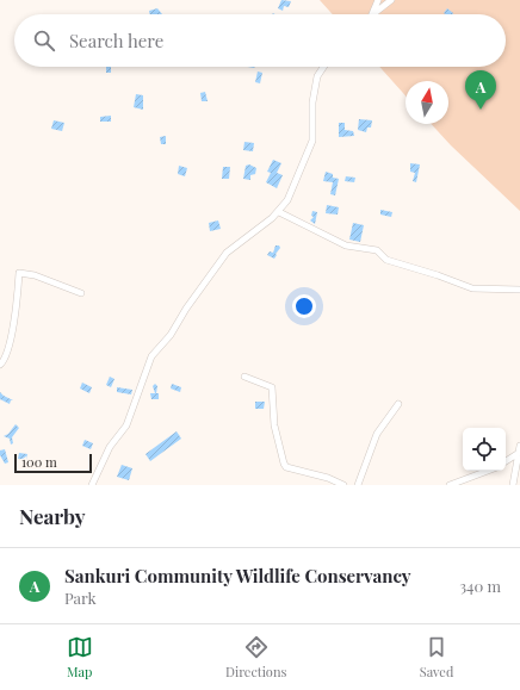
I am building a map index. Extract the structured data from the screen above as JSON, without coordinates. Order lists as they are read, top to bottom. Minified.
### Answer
{"scale_bar":"100 m","north":"top","page":{"search":"Search here","pins":"A","scale":"100 m","heading":"Nearby","list":[{"mark":"A","name":"Sankuri Community Wildlife Conservancy","note":"Park","value":"340 m"}],"nav":["Map","Directions","Saved"]}}
